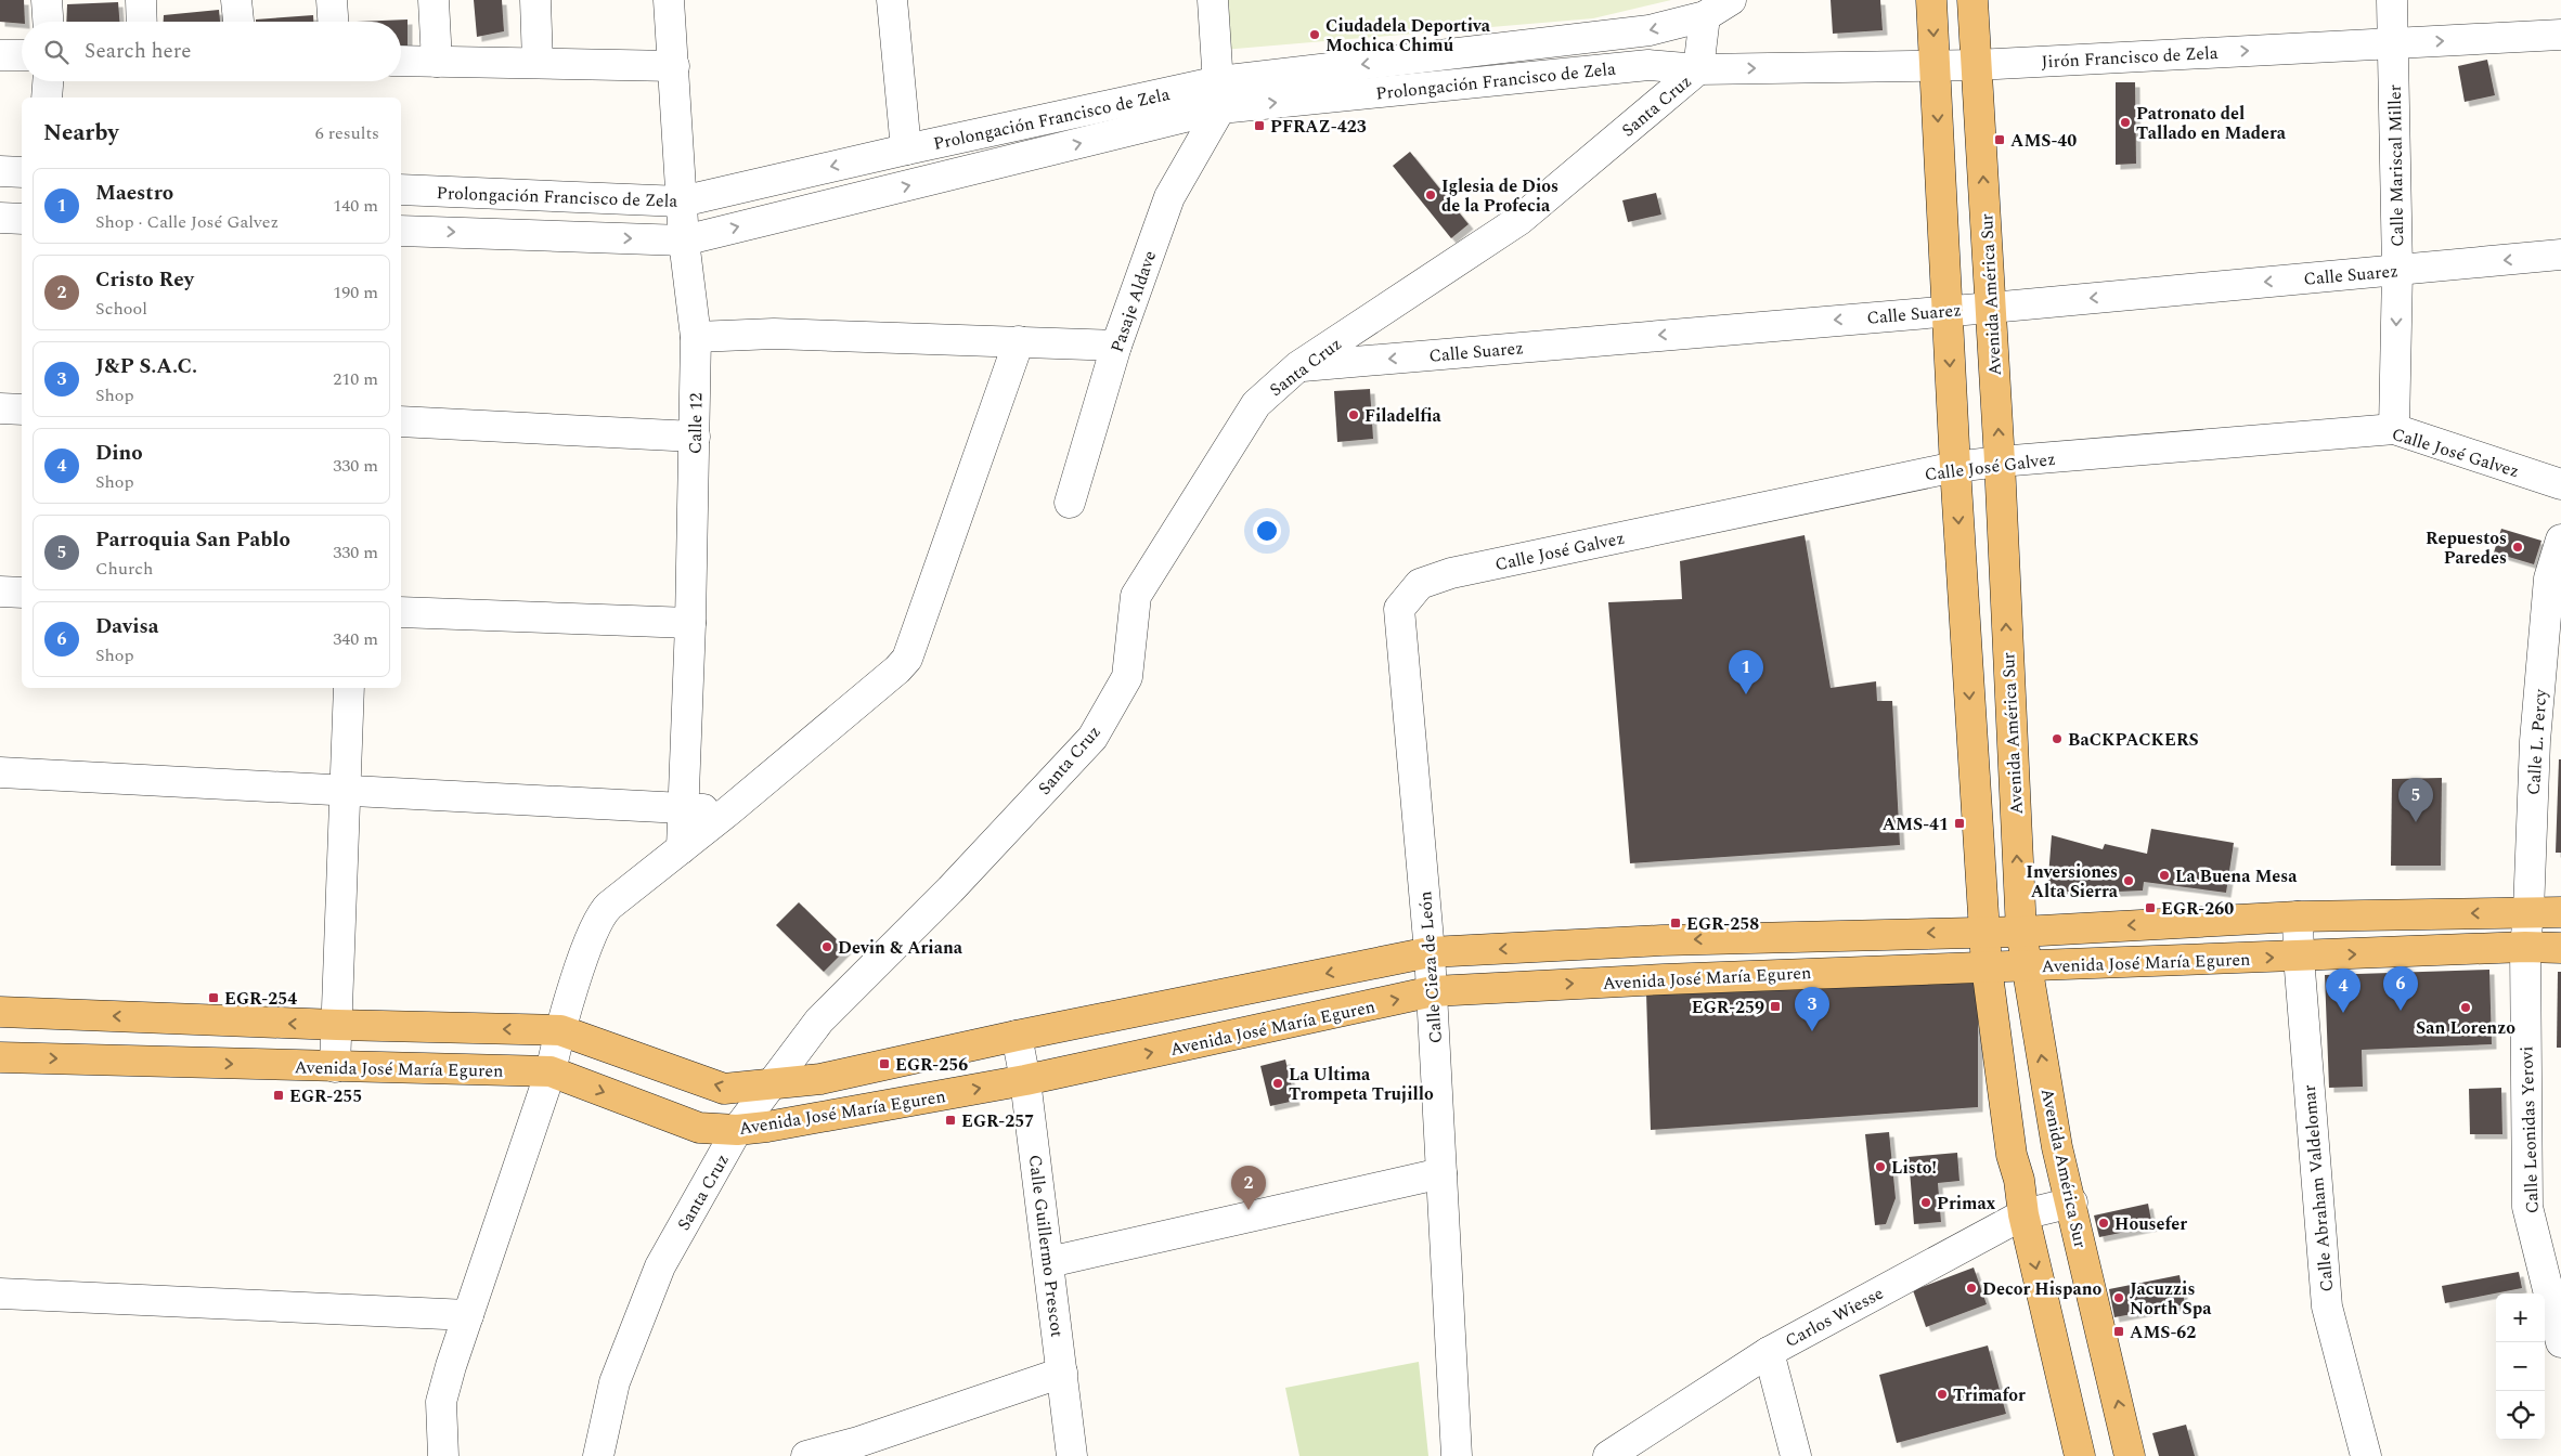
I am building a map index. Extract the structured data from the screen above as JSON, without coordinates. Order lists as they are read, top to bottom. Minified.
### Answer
{"streets":{"main road":["Avenida América Sur","Avenida José María Eguren"],"street":["Jirón Francisco de Zela","Prolongación Francisco de Zela","Santa Cruz","Calle Mariscal Miller","Calle Suarez","Pasaje Aldave","Calle 12","Calle José Galvez","Calle L. Percy","Calle Cieza de León","Calle Leonidas Yerovi","Calle Abraham Valdelomar","Calle Guillermo Prescot","Carlos Wiesse"]},"crossings":[["Jirón Francisco de Zela","Prolongación Francisco de Zela"],["Jirón Francisco de Zela","Santa Cruz"],["Jirón Francisco de Zela","Calle Mariscal Miller"],["Jirón Francisco de Zela","Avenida América Sur"],["Prolongación Francisco de Zela","Santa Cruz"],["Prolongación Francisco de Zela","Pasaje Aldave"],["Prolongación Francisco de Zela","Calle 12"],["Santa Cruz","Calle Suarez"],["Santa Cruz","Avenida José María Eguren"],["Calle Mariscal Miller","Calle Suarez"],["Calle Mariscal Miller","Calle José Galvez"],["Calle Suarez","Avenida América Sur"],["Avenida América Sur","Calle José Galvez"],["Avenida América Sur","Avenida José María Eguren"],["Avenida América Sur","Carlos Wiesse"],["Calle José Galvez","Calle Cieza de León"],["Calle L. Percy","Avenida José María Eguren"],["Calle L. Percy","Calle Leonidas Yerovi"],["Avenida José María Eguren","Calle Cieza de León"],["Avenida José María Eguren","Calle Leonidas Yerovi"],["Avenida José María Eguren","Calle Abraham Valdelomar"],["Avenida José María Eguren","Calle Guillermo Prescot"]],"one_way":["Jirón Francisco de Zela","Calle Mariscal Miller","Calle Suarez"],"places":{"other":["Ciudadela Deportiva Mochica Chimú","Patronato del Tallado en Madera","Iglesia de Dios de la Profecia","Filadelfia","Repuestos Paredes","BaCKPACKERS","La Buena Mesa","Inversiones Alta Sierra","Devin & Ariana","San Lorenzo","La Ultima Trompeta Trujillo","Listo!","Primax","Housefer","Decor Hispano","Jacuzzis North Spa","Trimafor"],"transit":["PFRAZ-423","AMS-40","AMS-41","EGR-260","EGR-258","EGR-254","EGR-259","EGR-256","EGR-255","EGR-257","AMS-62"]},"page":{"search":"Search here","heading":["Nearby","6 results"],"list":[{"mark":"1","name":"Maestro","note":"Shop · Calle José Galvez","value":"140 m"},{"mark":"2","name":"Cristo Rey","note":"School","value":"190 m"},{"mark":"3","name":"J&P S.A.C.","note":"Shop","value":"210 m"},{"mark":"4","name":"Dino","note":"Shop","value":"330 m"},{"mark":"5","name":"Parroquia San Pablo","note":"Church","value":"330 m"},{"mark":"6","name":"Davisa","note":"Shop","value":"340 m"}],"pins":["1","5","6","4","3","2"],"map_buttons":["+","−"]}}
